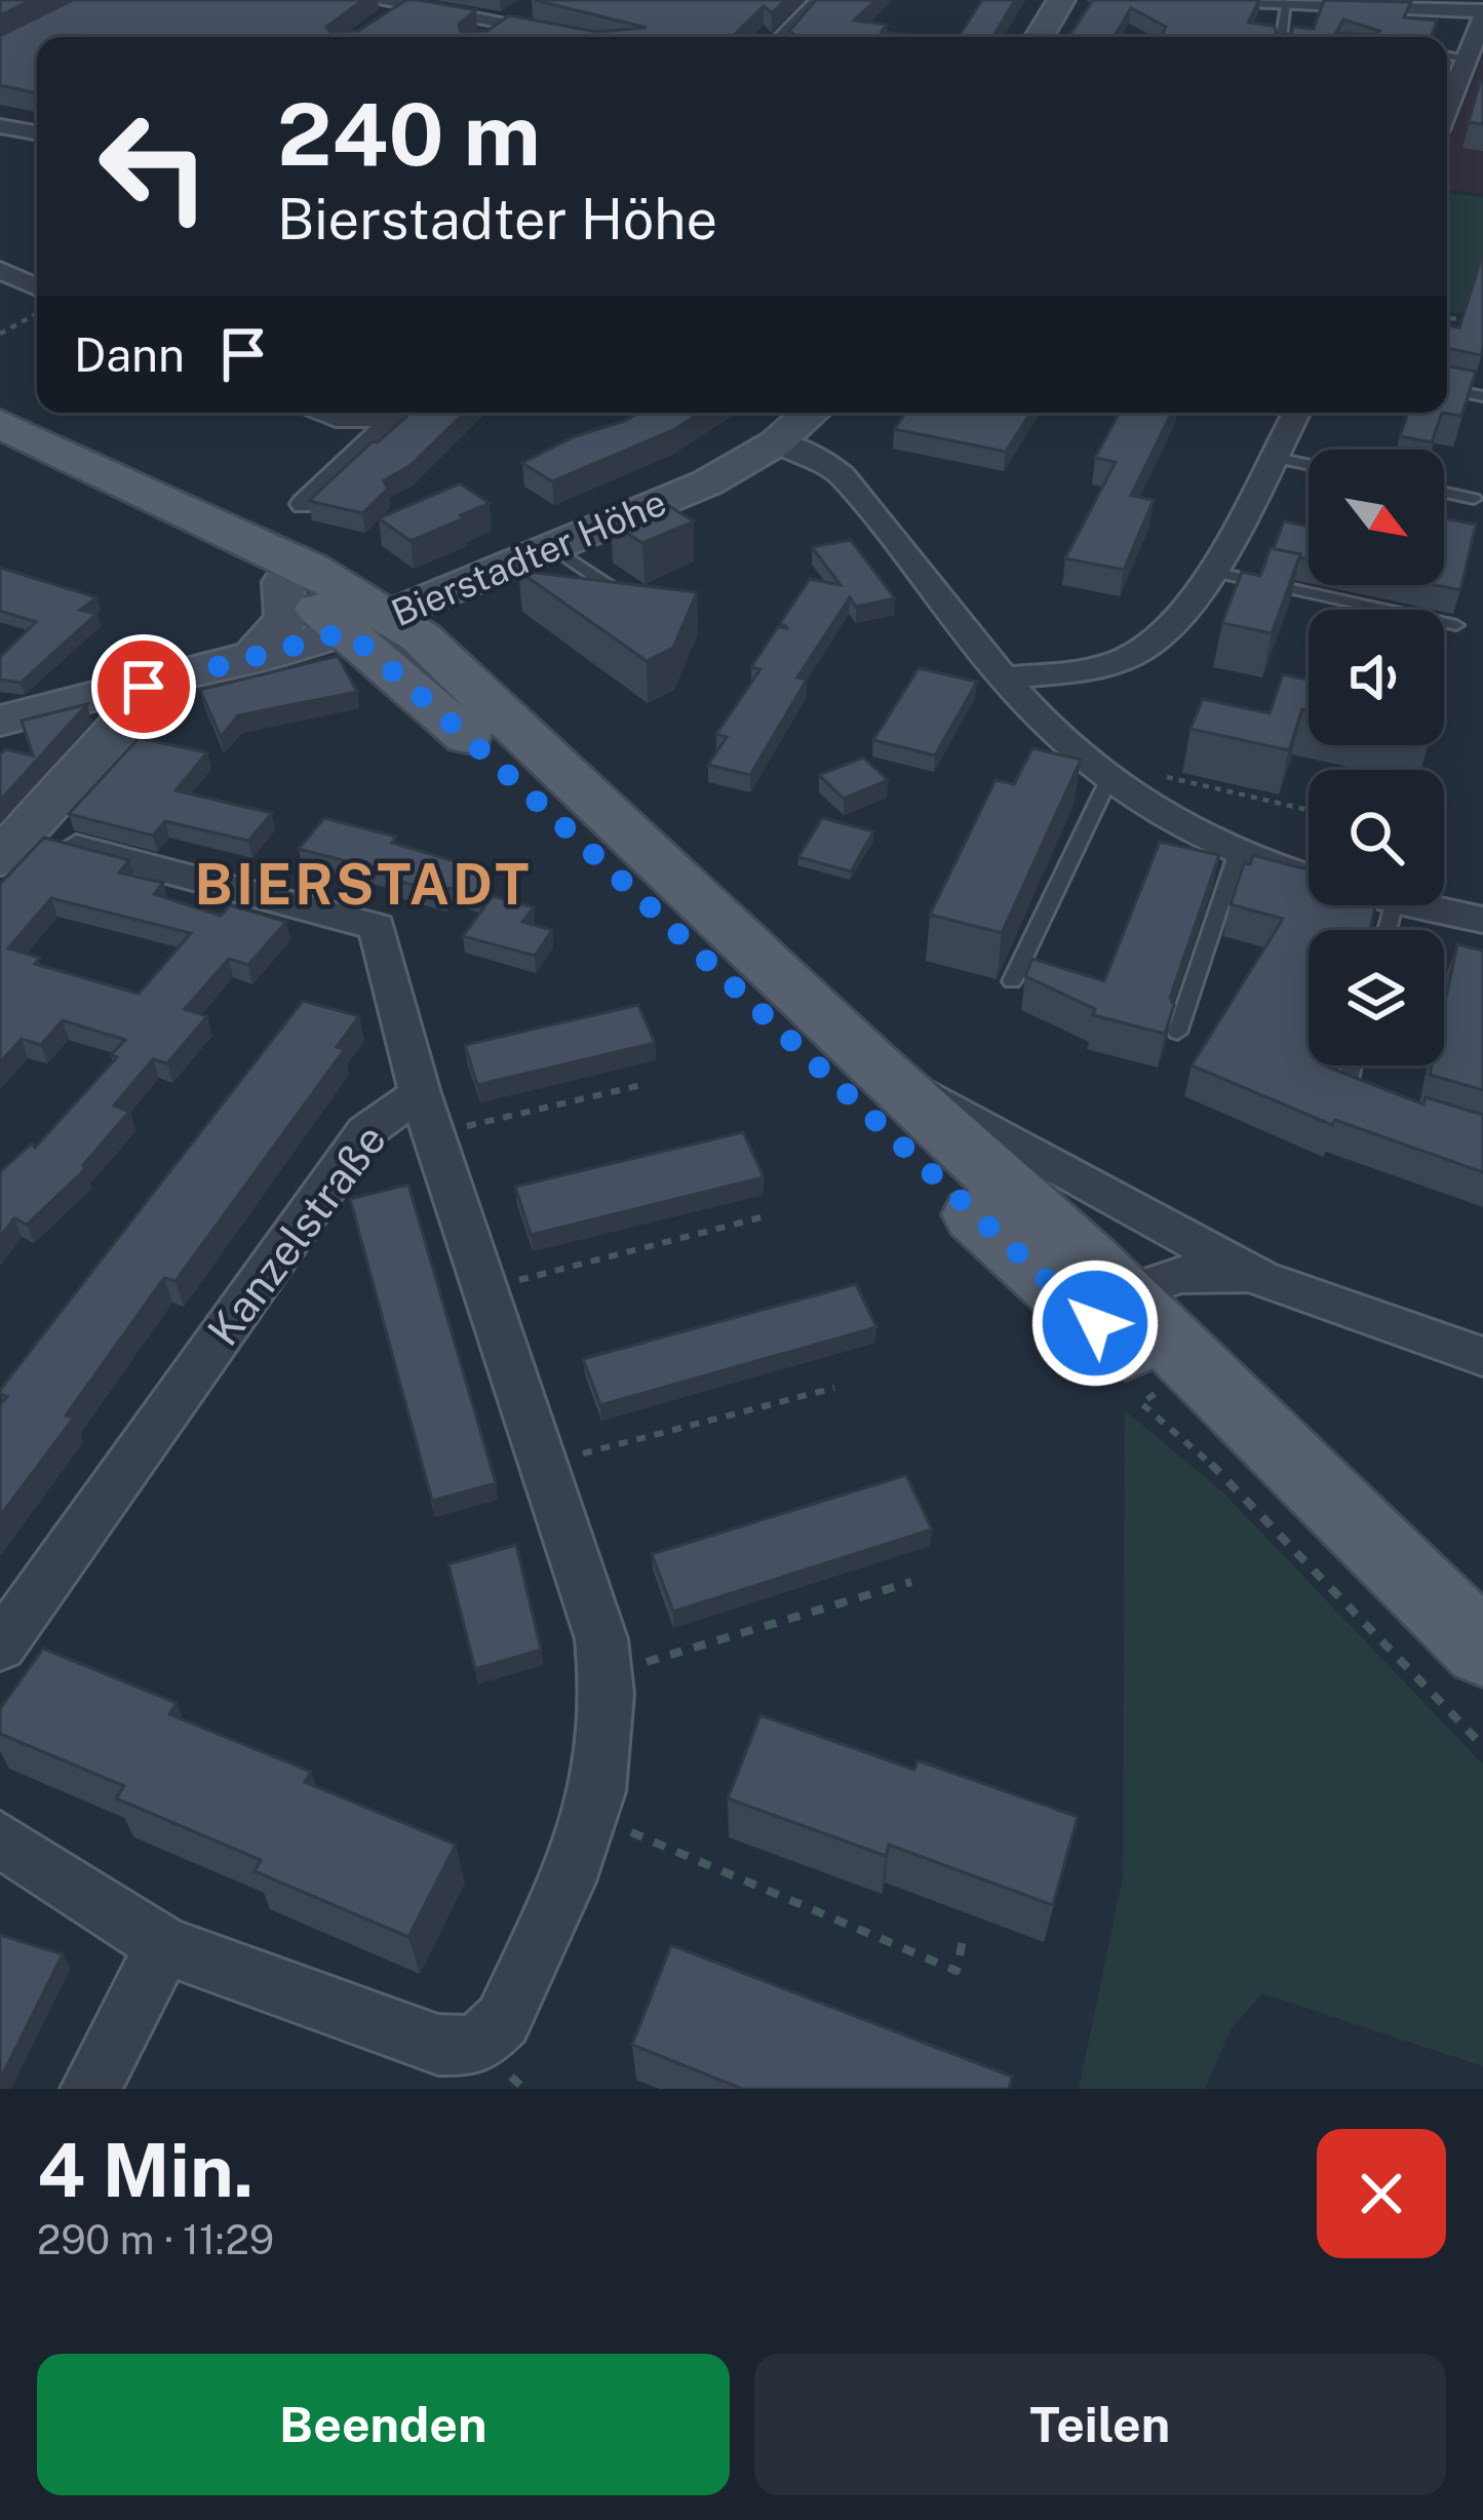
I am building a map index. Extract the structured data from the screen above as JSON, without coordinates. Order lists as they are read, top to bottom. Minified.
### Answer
{"streets":{"main road":["Bierstadter Höhe"],"street":["Kanzelstraße"]},"districts":["BIERSTADT"],"north":"bottom right","page":{"turn":["240 m","Bierstadter Höhe"],"then":"Dann","heading":["4 Min.","290 m · 11:29"],"buttons":["Beenden","Teilen"]}}
